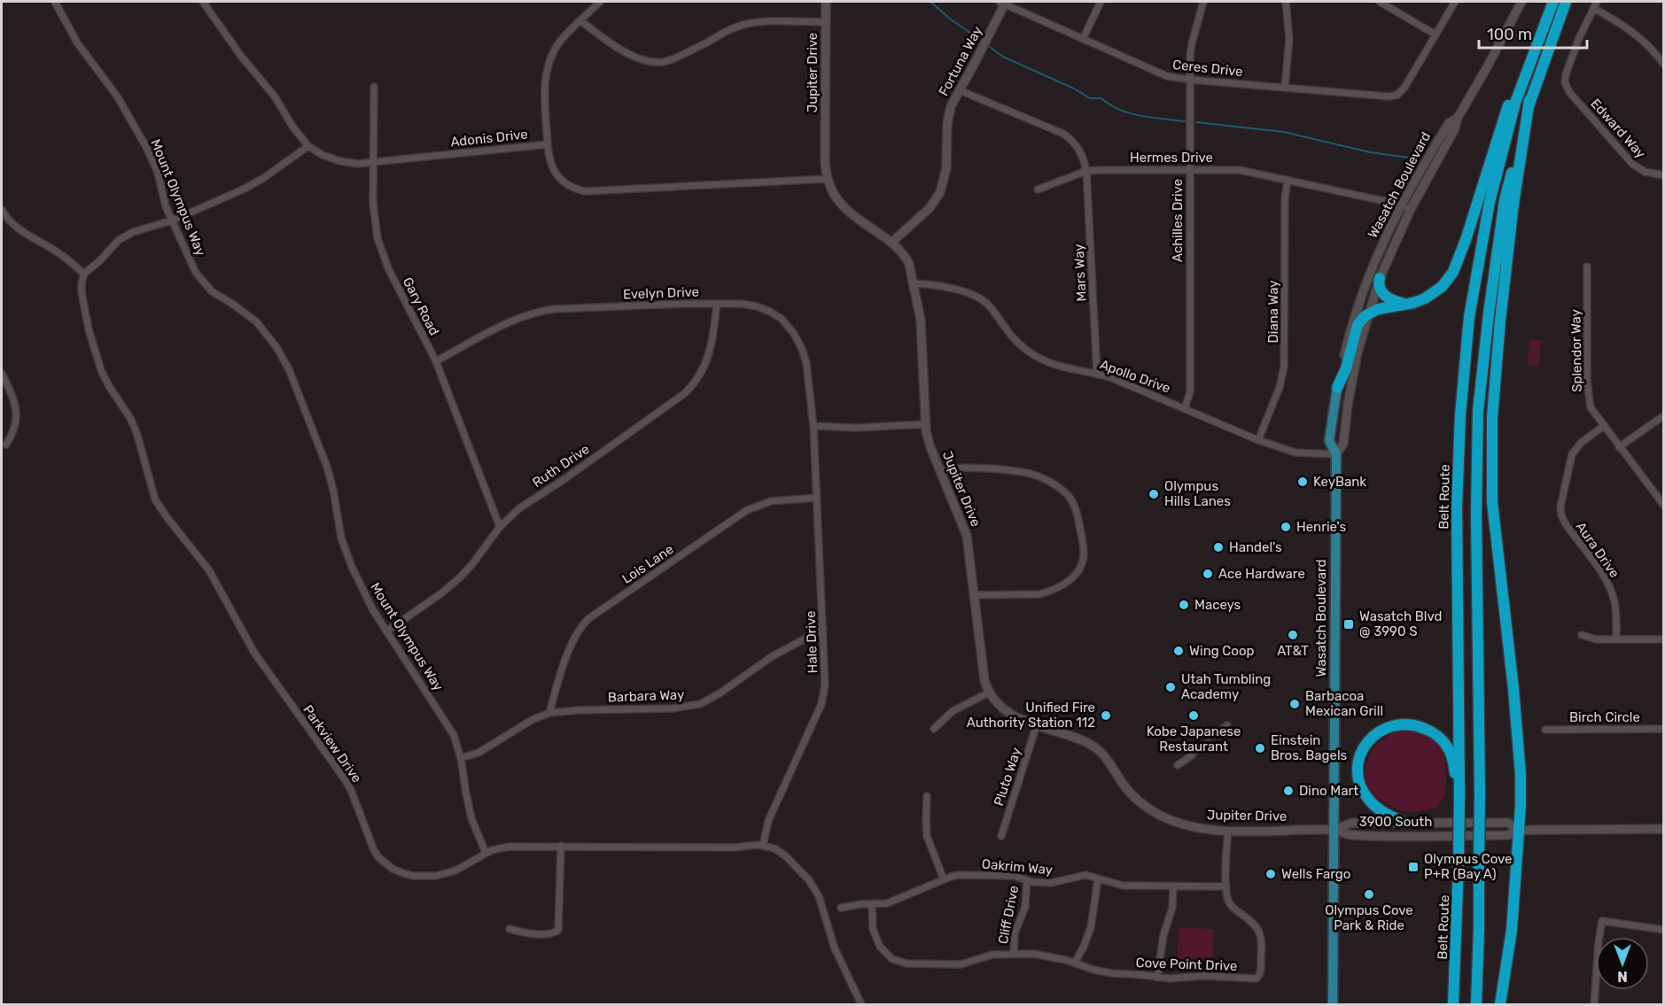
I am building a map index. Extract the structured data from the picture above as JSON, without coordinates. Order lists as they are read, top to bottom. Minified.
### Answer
{"streets":{"highway":["Belt Route"],"main road":["Wasatch Boulevard"],"street":["Fortuna Way","Ceres Drive","Jupiter Drive","Edward Way","Adonis Drive","Hermes Drive","Mount Olympus Way","Achilles Drive","Mars Way","Evelyn Drive","Gary Road","Diana Way","Splendor Way","Apollo Drive","Ruth Drive","Aura Drive","Lois Lane","Hale Drive","Barbara Way","Birch Circle","Parkview Drive","Pluto Way","3900 South","Oakrim Way","Cliff Drive","Cove Point Drive"]},"crossings":[["Fortuna Way","Ceres Drive"],["Fortuna Way","Jupiter Drive"],["Ceres Drive","Achilles Drive"],["Jupiter Drive","Adonis Drive"],["Jupiter Drive","Wasatch Boulevard"],["Jupiter Drive","Apollo Drive"],["Jupiter Drive","Pluto Way"],["Jupiter Drive","3900 South"],["Jupiter Drive","Cove Point Drive"],["Adonis Drive","Gary Road"],["Hermes Drive","Wasatch Boulevard"],["Hermes Drive","Achilles Drive"],["Hermes Drive","Mars Way"],["Hermes Drive","Diana Way"],["Wasatch Boulevard","Apollo Drive"],["Wasatch Boulevard","3900 South"],["Mount Olympus Way","Ruth Drive"],["Mount Olympus Way","Barbara Way"],["Mount Olympus Way","Parkview Drive"],["Achilles Drive","Apollo Drive"],["Mars Way","Apollo Drive"],["Evelyn Drive","Gary Road"],["Evelyn Drive","Ruth Drive"],["Evelyn Drive","Hale Drive"],["Gary Road","Ruth Drive"],["Diana Way","Apollo Drive"],["Splendor Way","Aura Drive"],["Lois Lane","Hale Drive"],["Lois Lane","Barbara Way"],["Hale Drive","Barbara Way"],["Hale Drive","Parkview Drive"],["Oakrim Way","Cliff Drive"],["Oakrim Way","Cove Point Drive"],["Cliff Drive","Cove Point Drive"]],"places":{"other":["KeyBank","Olympus Hills Lanes","Henrie's","Handel's","Ace Hardware","Maceys","AT&T","Wing Coop","Utah Tumbling Academy","Barbacoa Mexican Grill","Unified Fire Authority Station 112","Kobe Japanese Restaurant","Einstein Bros. Bagels","Dino Mart","Wells Fargo","Olympus Cove Park & Ride"],"transit":["Wasatch Blvd @ 3990 S","Olympus Cove P+R (Bay A)"]},"scale_bar":"100 m","north":"bottom"}
